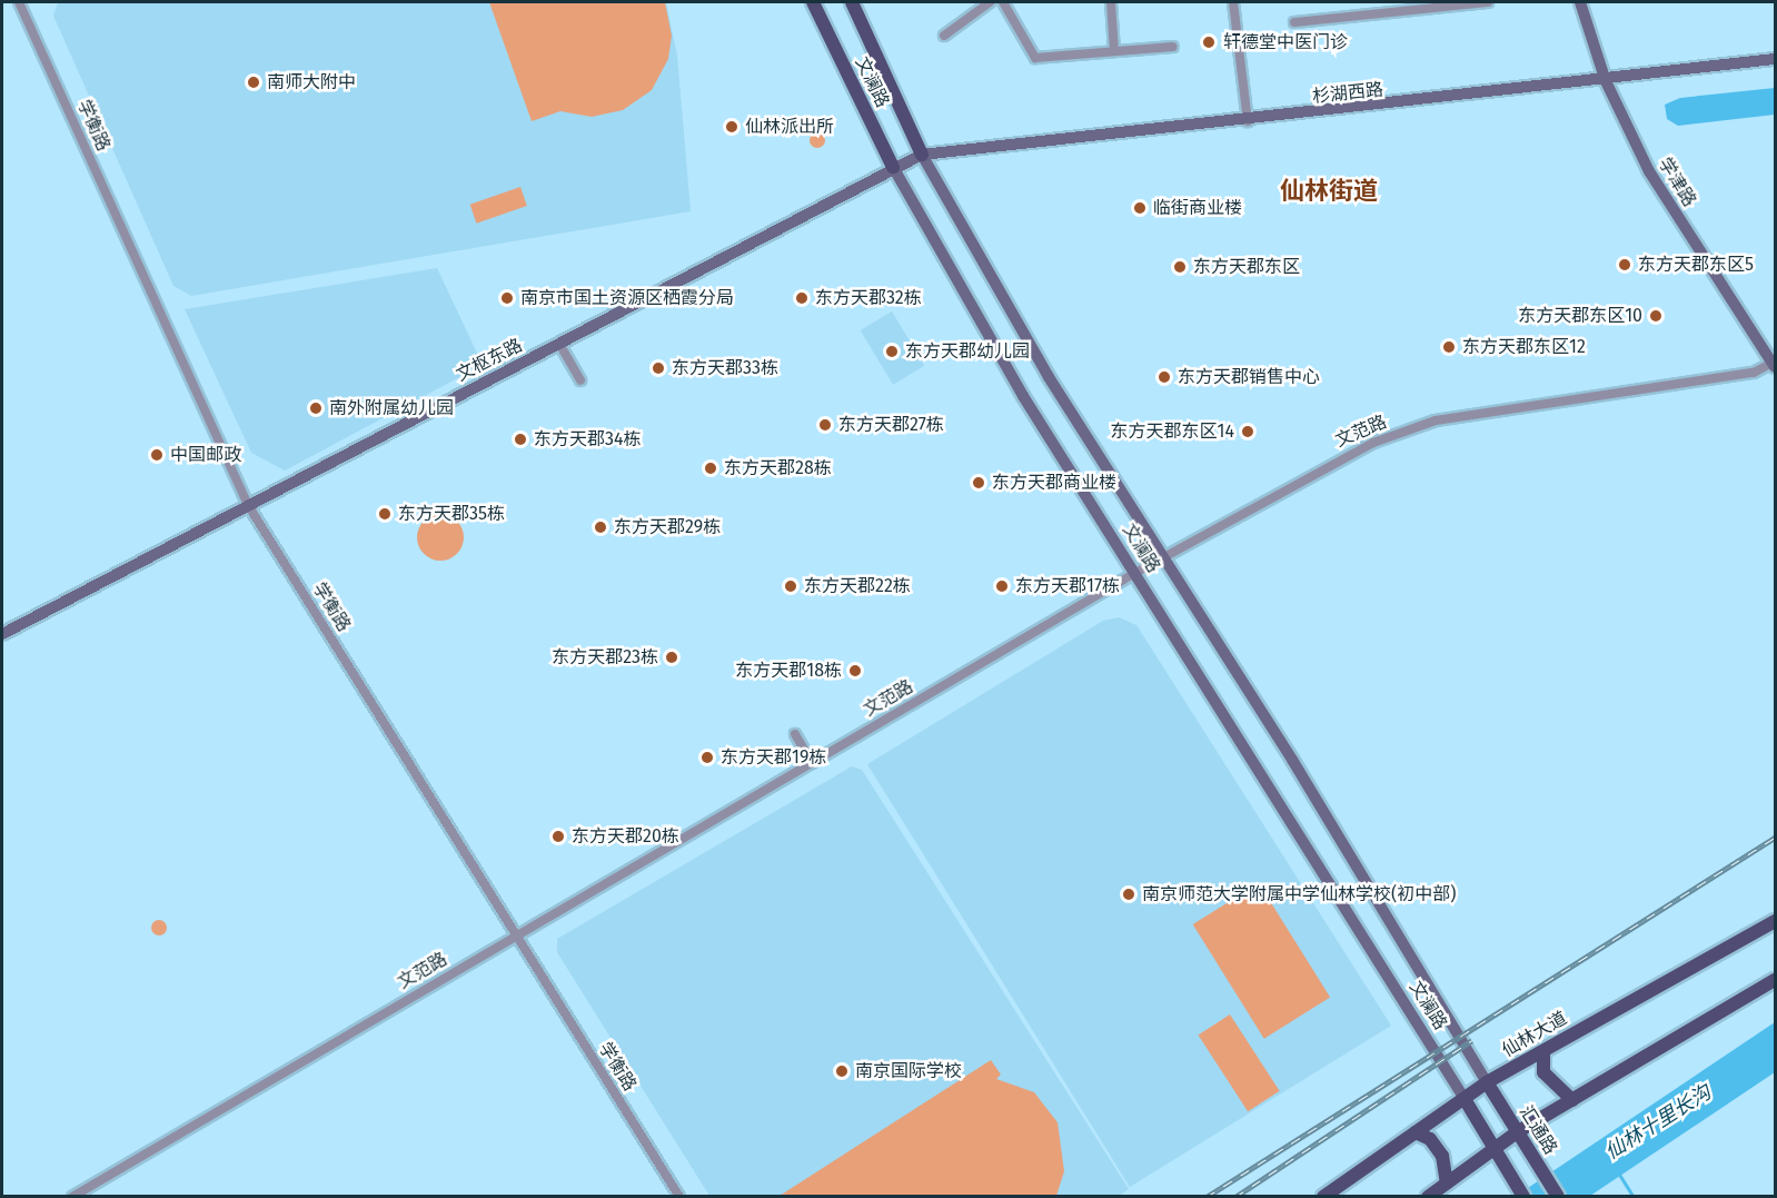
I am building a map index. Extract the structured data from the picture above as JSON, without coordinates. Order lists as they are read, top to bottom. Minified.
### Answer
{"streets":{"main road":["文澜路","仙林大道","汇通路"],"street":["杉湖西路","学衡路","学津路","文枢东路","文范路"]},"crossings":[["文澜路","杉湖西路"],["文澜路","文枢东路"],["文澜路","文范路"],["文澜路","仙林大道"],["文澜路","汇通路"],["杉湖西路","学津路"],["杉湖西路","文枢东路"],["学衡路","文枢东路"],["学衡路","文范路"],["学津路","文范路"],["仙林大道","汇通路"]],"districts":["仙林街道"],"water":["仙林十里长沟"],"places":["轩德堂中医门诊","南师大附中","仙林派出所","临街商业楼","东方天郡东区5","东方天郡东区","南京市国土资源区栖霞分局","东方天郡32栋","东方天郡东区10","东方天郡东区12","东方天郡幼儿园","东方天郡33栋","东方天郡销售中心","南外附属幼儿园","东方天郡27栋","东方天郡东区14","东方天郡34栋","中国邮政","东方天郡28栋","东方天郡商业楼","东方天郡35栋","东方天郡29栋","东方天郡22栋","东方天郡17栋","东方天郡23栋","东方天郡18栋","东方天郡19栋","东方天郡20栋","南京师范大学附属中学仙林学校(初中部)","南京国际学校"]}
